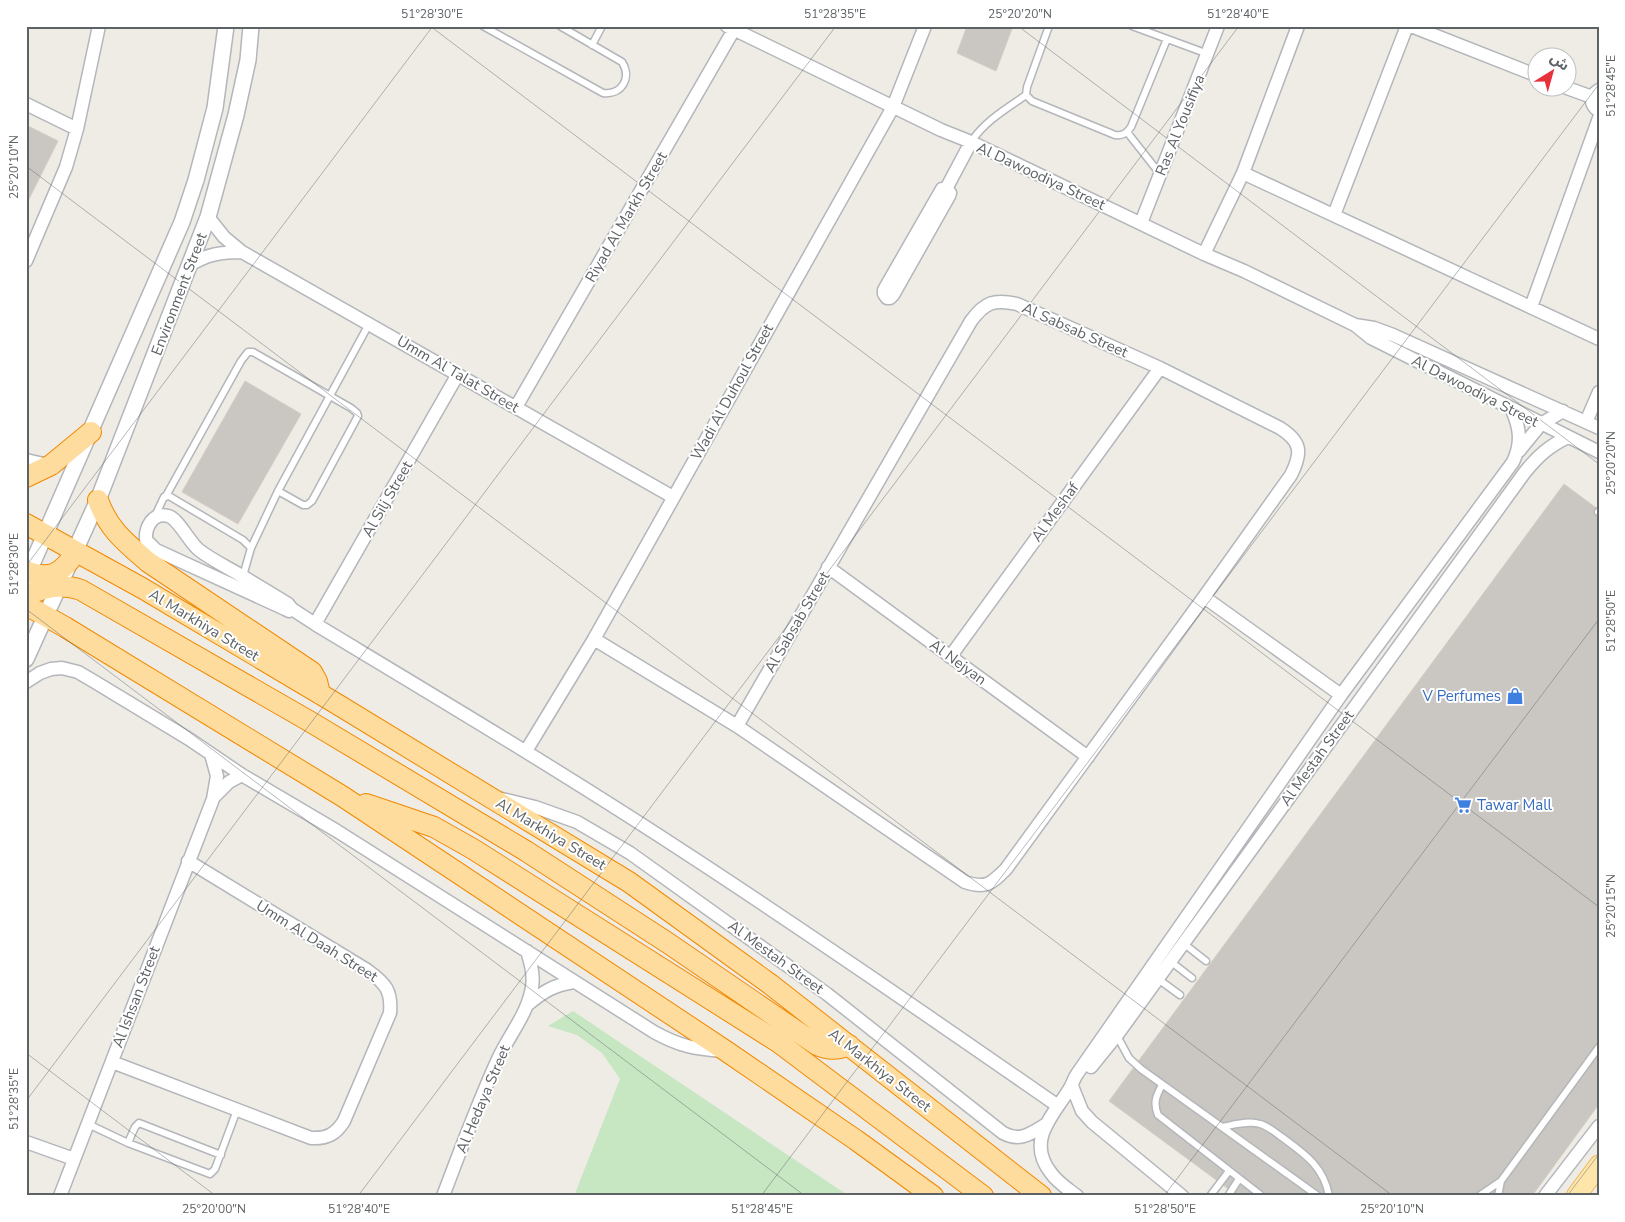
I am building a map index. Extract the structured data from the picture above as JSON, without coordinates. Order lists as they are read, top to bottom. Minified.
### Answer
{"streets":{"highway":["Al Markhiya Street"],"street":["Ras Al Yousifiya","Al Dawoodiya Street","Riyad Al Markh Street","Environment Street","Al Sabsab Street","Umm Al Talat Street","Wadi Al Duhoul Street","Al Silj Street","Al Meshaf","Al Nejyan","Al Mestah Street","Umm Al Daah Street","Al Ishsan Street","Al Hedaya Street"]},"crossings":[["Ras Al Yousifiya","Al Dawoodiya Street"],["Al Dawoodiya Street","Riyad Al Markh Street"],["Al Dawoodiya Street","Wadi Al Duhoul Street"],["Al Dawoodiya Street","Al Mestah Street"],["Riyad Al Markh Street","Umm Al Talat Street"],["Environment Street","Umm Al Talat Street"],["Environment Street","Al Markhiya Street"],["Al Sabsab Street","Wadi Al Duhoul Street"],["Al Sabsab Street","Al Meshaf"],["Al Sabsab Street","Al Nejyan"],["Umm Al Talat Street","Wadi Al Duhoul Street"],["Umm Al Talat Street","Al Silj Street"],["Al Meshaf","Al Nejyan"],["Al Markhiya Street","Al Mestah Street"],["Umm Al Daah Street","Al Ishsan Street"]],"places":{"shop":["V Perfumes"],"supermarket":["Tawar Mall"]},"north":"top right","coordinates":["51°28'30\"E","51°28'35\"E","25°20'20\"N","51°28'40\"E","51°28'45\"E","25°20'10\"N","51°28'50\"E","25°20'15\"N","25°20'00\"N"]}
